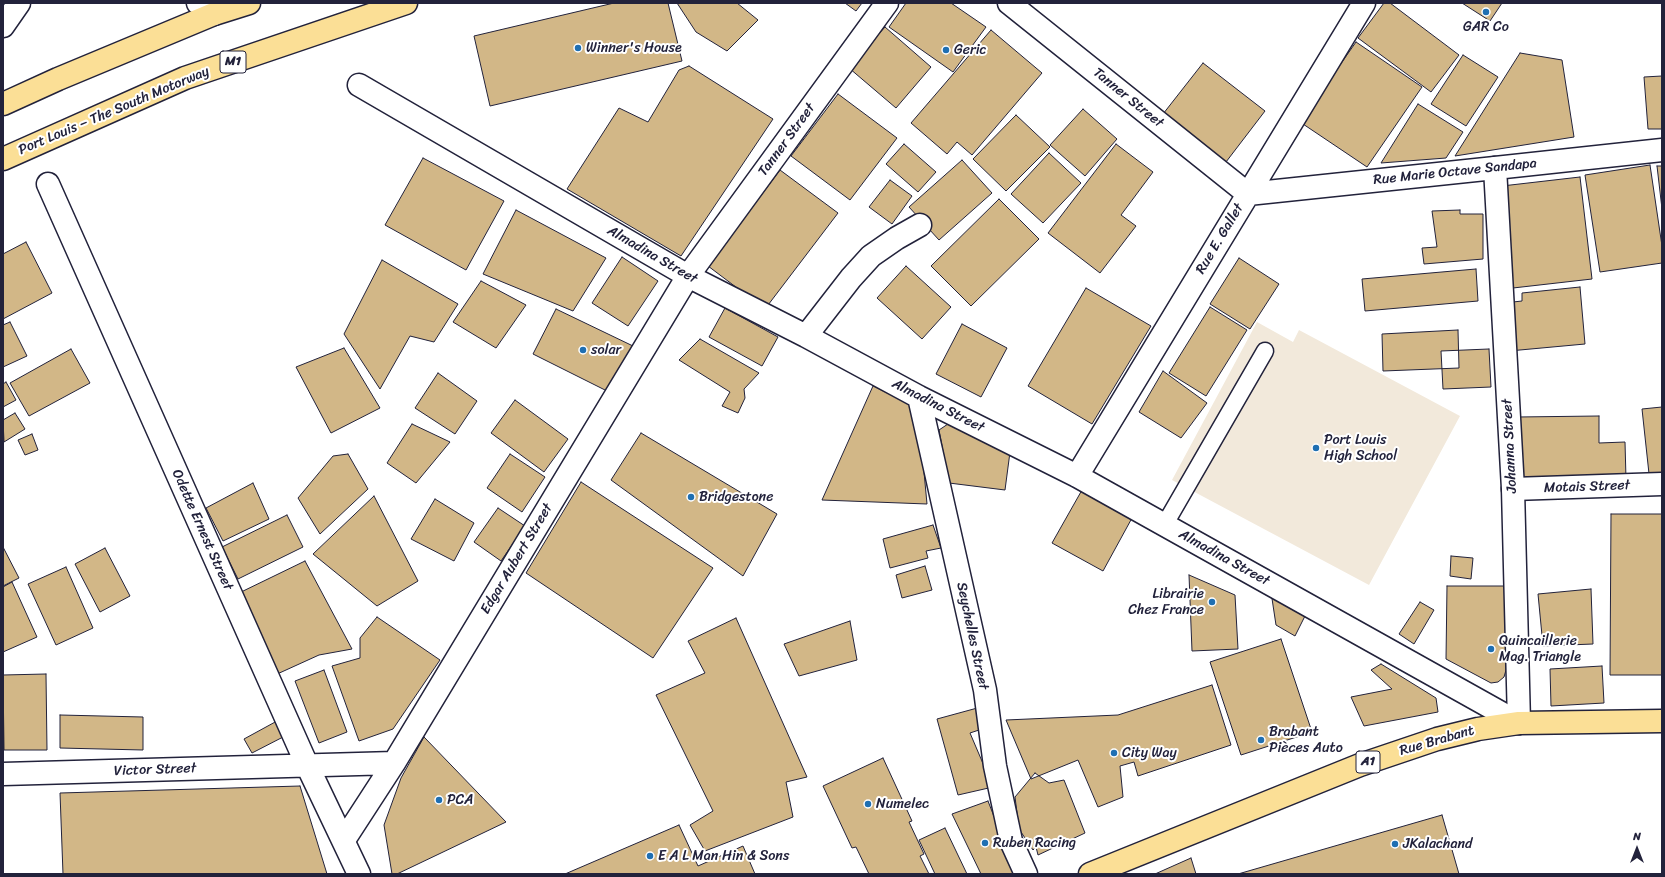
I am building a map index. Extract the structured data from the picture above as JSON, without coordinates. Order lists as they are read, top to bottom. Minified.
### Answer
{"streets":{"main road":["M1","Port Louis – The South Motorway","Rue Brabant","A1"],"street":["Tanner Street","Rue Marie Octave Sandapa","Rue E. Gallet","Almadina Street","Johanna Street","Motais Street","Odette Ernest Street","Edgar Aubert Street","Seychelles Street","Victor Street"]},"crossings":[["Tanner Street","Rue Marie Octave Sandapa"],["Tanner Street","Rue E. Gallet"],["Tanner Street","Almadina Street"],["Tanner Street","Edgar Aubert Street"],["Rue Marie Octave Sandapa","Rue E. Gallet"],["Rue Marie Octave Sandapa","Johanna Street"],["Rue E. Gallet","Almadina Street"],["Almadina Street","Johanna Street"],["Almadina Street","Edgar Aubert Street"],["Almadina Street","Seychelles Street"],["Almadina Street","Rue Brabant"],["Johanna Street","Motais Street"],["Johanna Street","Rue Brabant"],["Odette Ernest Street","Edgar Aubert Street"],["Odette Ernest Street","Victor Street"],["Edgar Aubert Street","Victor Street"]],"places":["GAR Co","Winner's House","Geric","solar","Port Louis High School","Bridgestone","Librairie Chez France","Quincaillerie Mag. Triangle","Brabant Pièces Auto","City Way","PCA","Numelec","Ruben Racing","JKalachand","E A L Man Hin & Sons"],"north":"top"}
